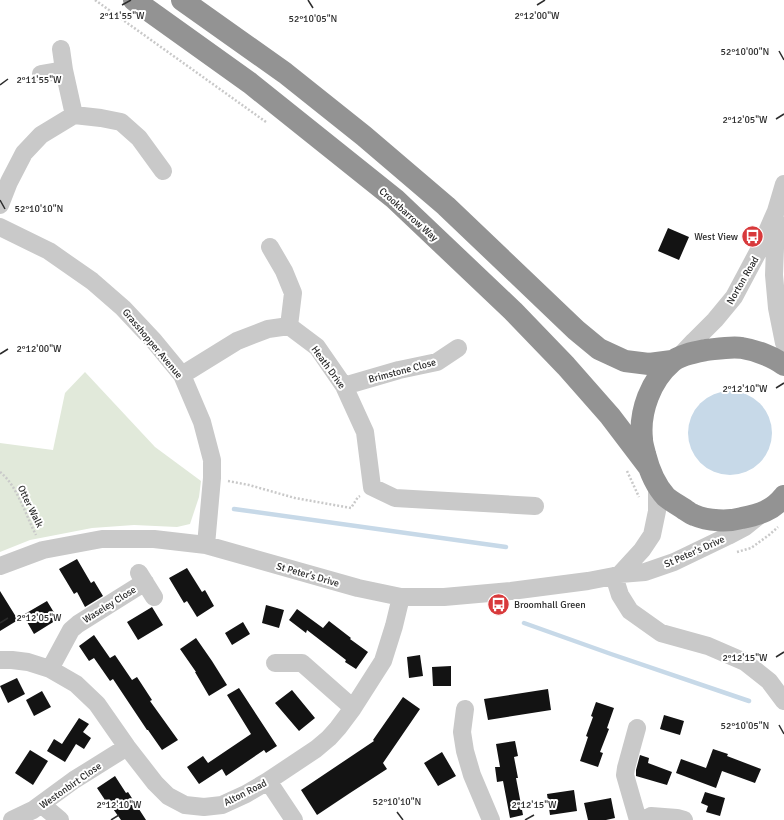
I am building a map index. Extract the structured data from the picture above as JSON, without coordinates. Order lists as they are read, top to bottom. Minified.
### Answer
{"streets":{"highway":["Crookbarrow Way"],"street":["Norton Road","Grasshopper Avenue","Heath Drive","Brimstone Close","St Peter's Drive","Waseley Close","Westonbirt Close","Alton Road"],"path":["Otter Walk"]},"crossings":[["Crookbarrow Way","St Peter's Drive"],["Grasshopper Avenue","St Peter's Drive"],["Heath Drive","Brimstone Close"],["Otter Walk","St Peter's Drive"],["St Peter's Drive","Alton Road"],["Waseley Close","Alton Road"],["Westonbirt Close","Alton Road"]],"places":{"bus stop":["West View","Broomhall Green"]},"coordinates":["2°11'55\"W","2°12'00\"W","52°10'05\"N","52°10'00\"N","2°12'05\"W","52°10'10\"N","2°12'10\"W","2°12'15\"W"]}
